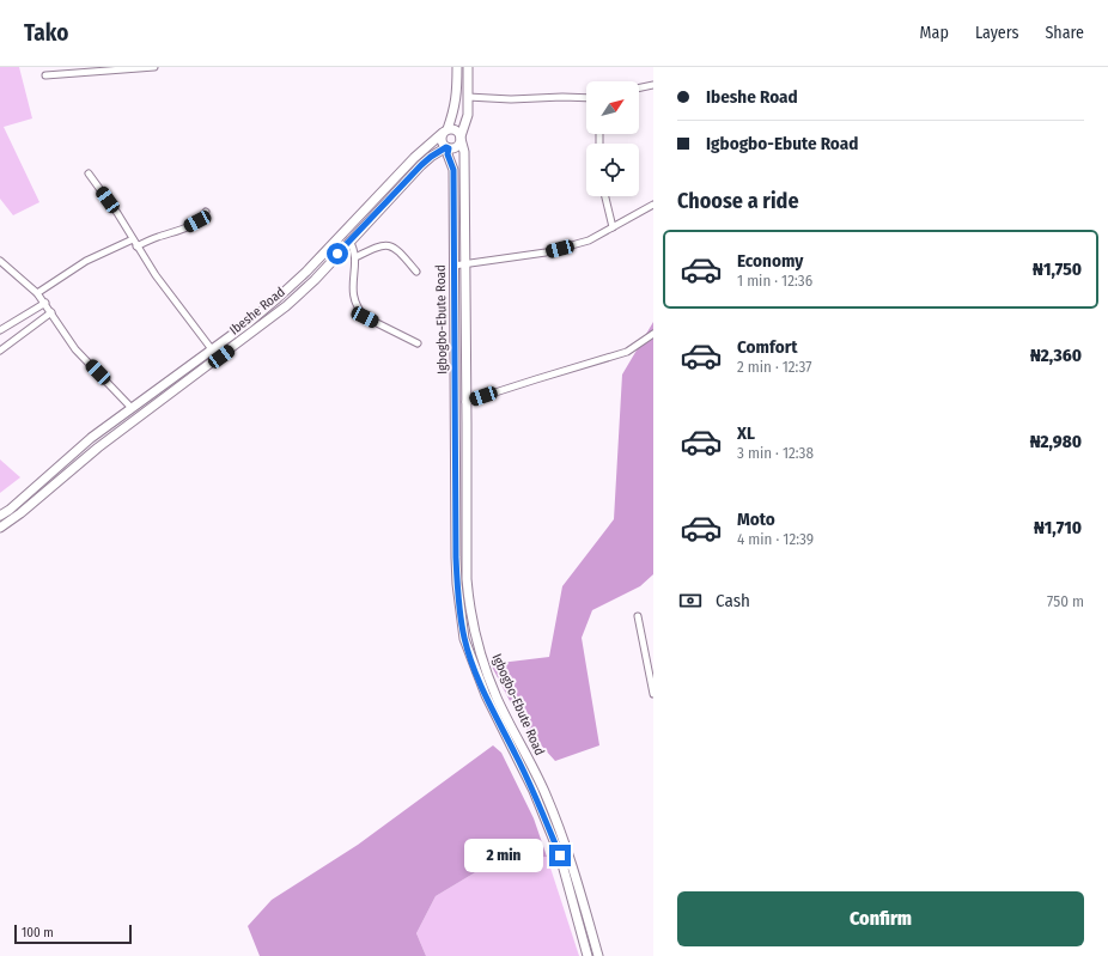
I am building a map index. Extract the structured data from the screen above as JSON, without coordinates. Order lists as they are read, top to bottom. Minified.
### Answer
{"streets":{"main road":["Ibeshe Road","Igbogbo-Ebute Road"]},"crossings":[["Ibeshe Road","Igbogbo-Ebute Road"]],"scale_bar":"100 m","north":"top right","page":{"header":"Tako","nav":["Map","Layers","Share"],"banner":["Ibeshe Road","Igbogbo-Ebute Road"],"heading":"Choose a ride","list":[{"name":"Economy","note":"1 min · 12:36","value":"₦1,750"},{"name":"Comfort","note":"2 min · 12:37","value":"₦2,360"},{"name":"XL","note":"3 min · 12:38","value":"₦2,980"},{"name":"Moto","note":"4 min · 12:39","value":"₦1,710"}],"pay":["Cash","750 m"],"bubble":"2 min","buttons":"Confirm","scale":"100 m"}}
